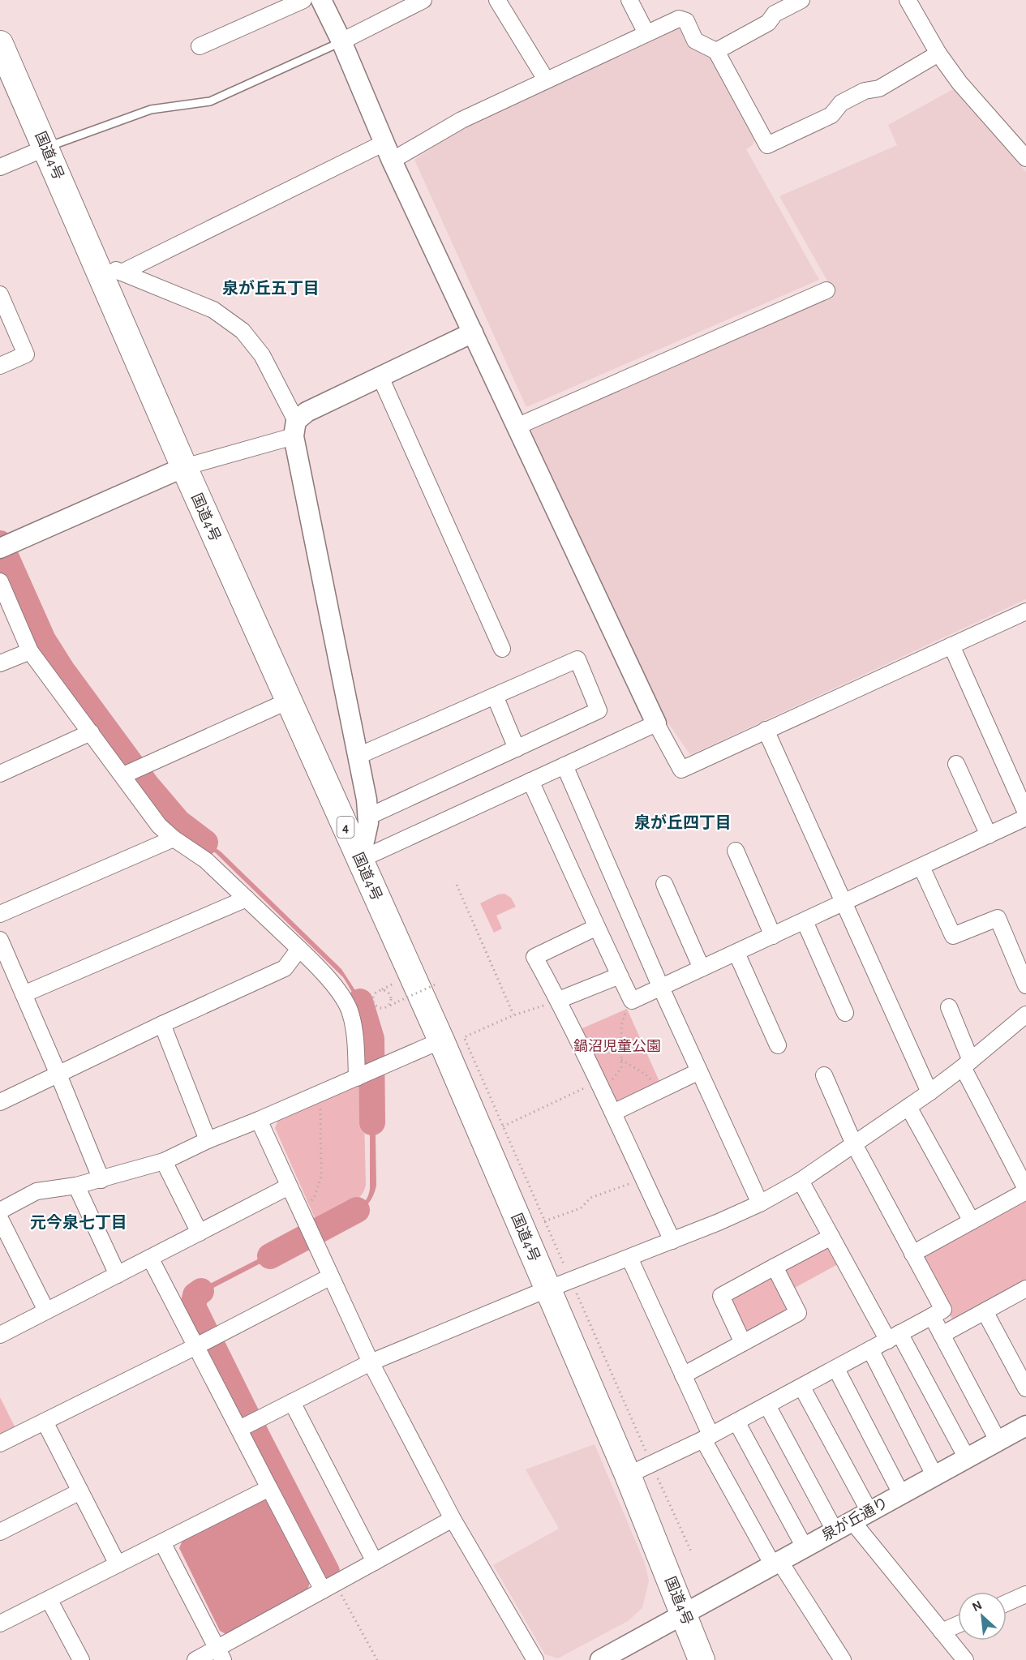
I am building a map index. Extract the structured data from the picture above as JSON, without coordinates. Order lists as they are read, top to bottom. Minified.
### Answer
{"streets":{"highway":["国道4号","4"],"street":["泉が丘通り"]},"crossings":[["国道4号","泉が丘通り"]],"districts":["泉が丘五丁目","泉が丘四丁目","元今泉七丁目"],"parks":["鍋沼児童公園"],"north":"top left"}
